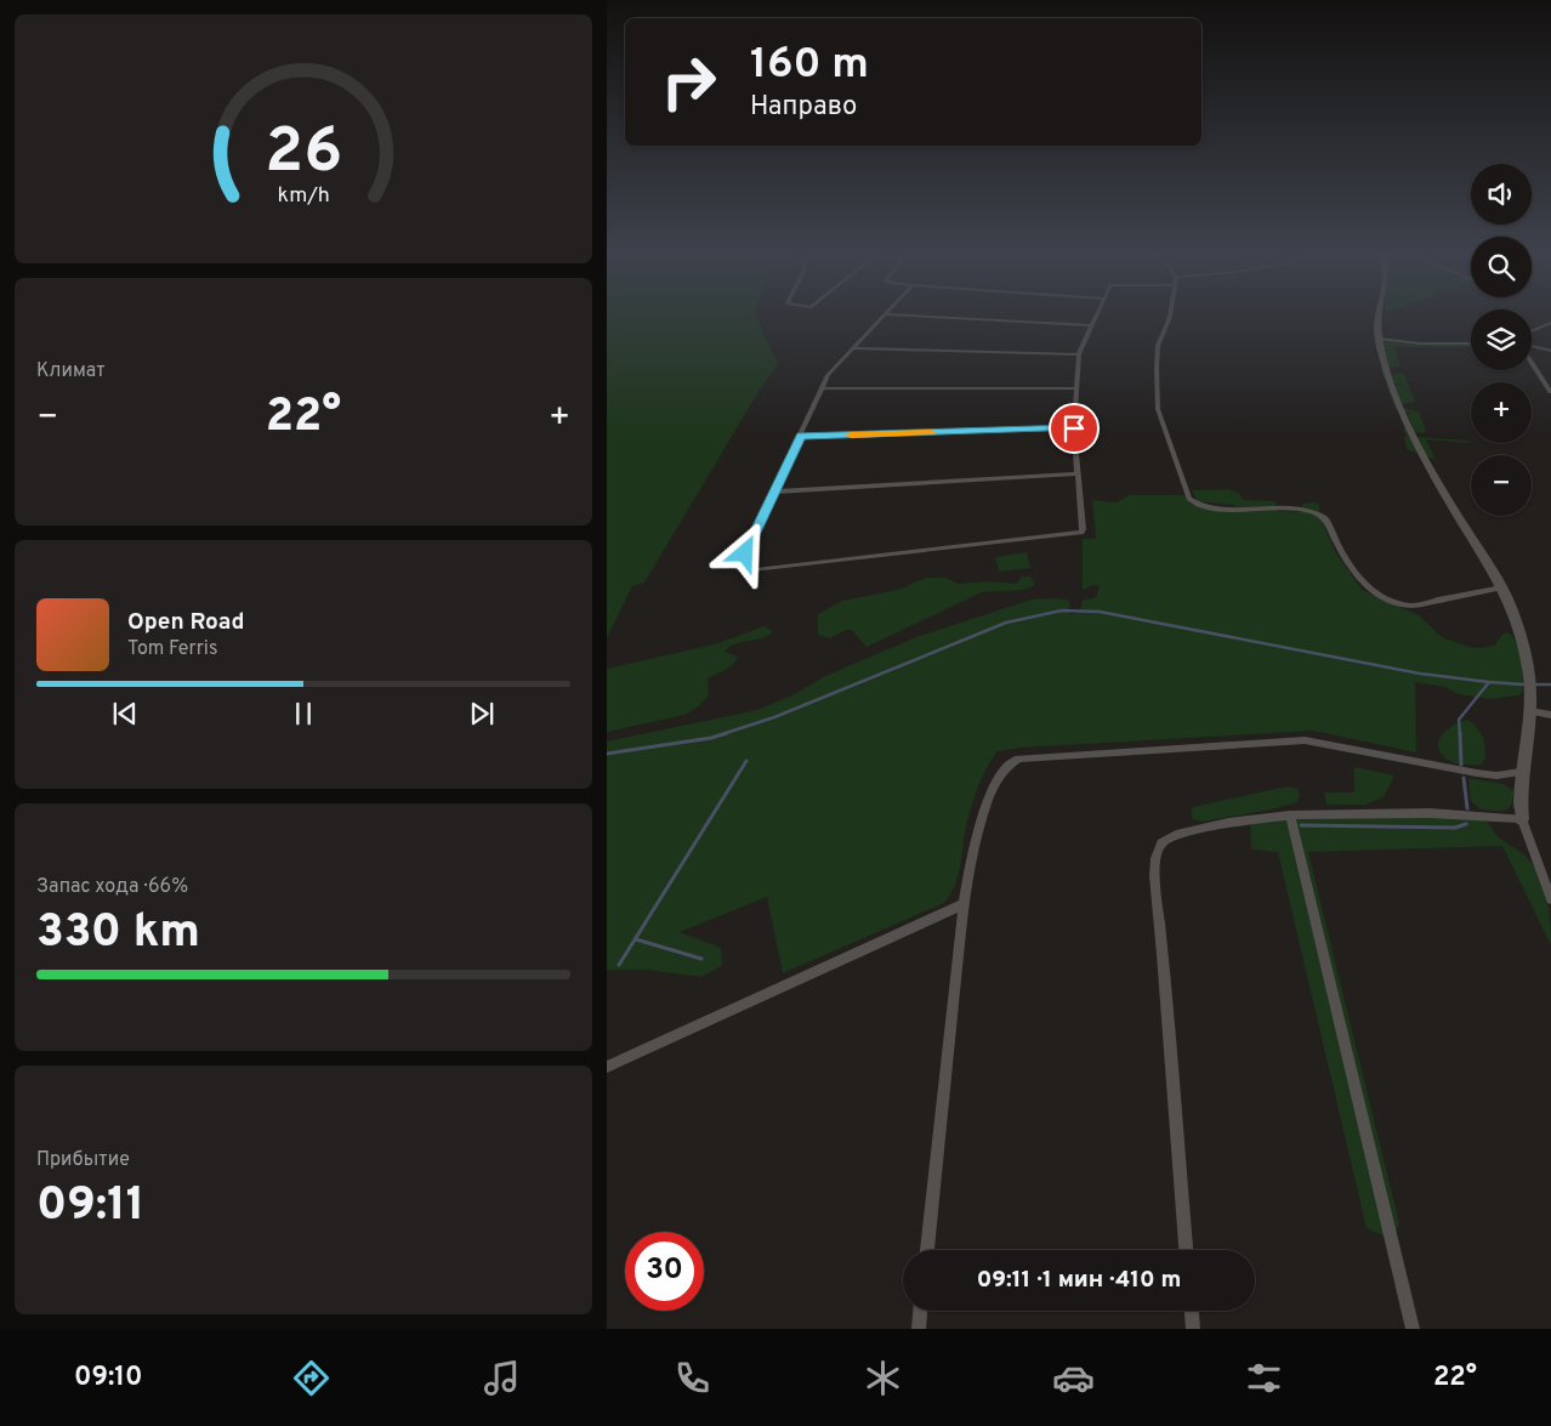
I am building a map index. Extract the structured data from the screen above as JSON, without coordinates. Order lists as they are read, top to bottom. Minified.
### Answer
{"page":{"turn":["160 m","Направо"],"map_buttons":["+","−"],"tile":["Климат",["Запас хода · 66%","330 km"],["Прибытие","09:11"]],"heat":["−","22°","+"],"song":["Open Road","Tom Ferris"],"limit":"30","trip":"09:11 · 1 мин · 410 m","tabs":["09:10","22°"],"gauge":["26","km/h"]}}
